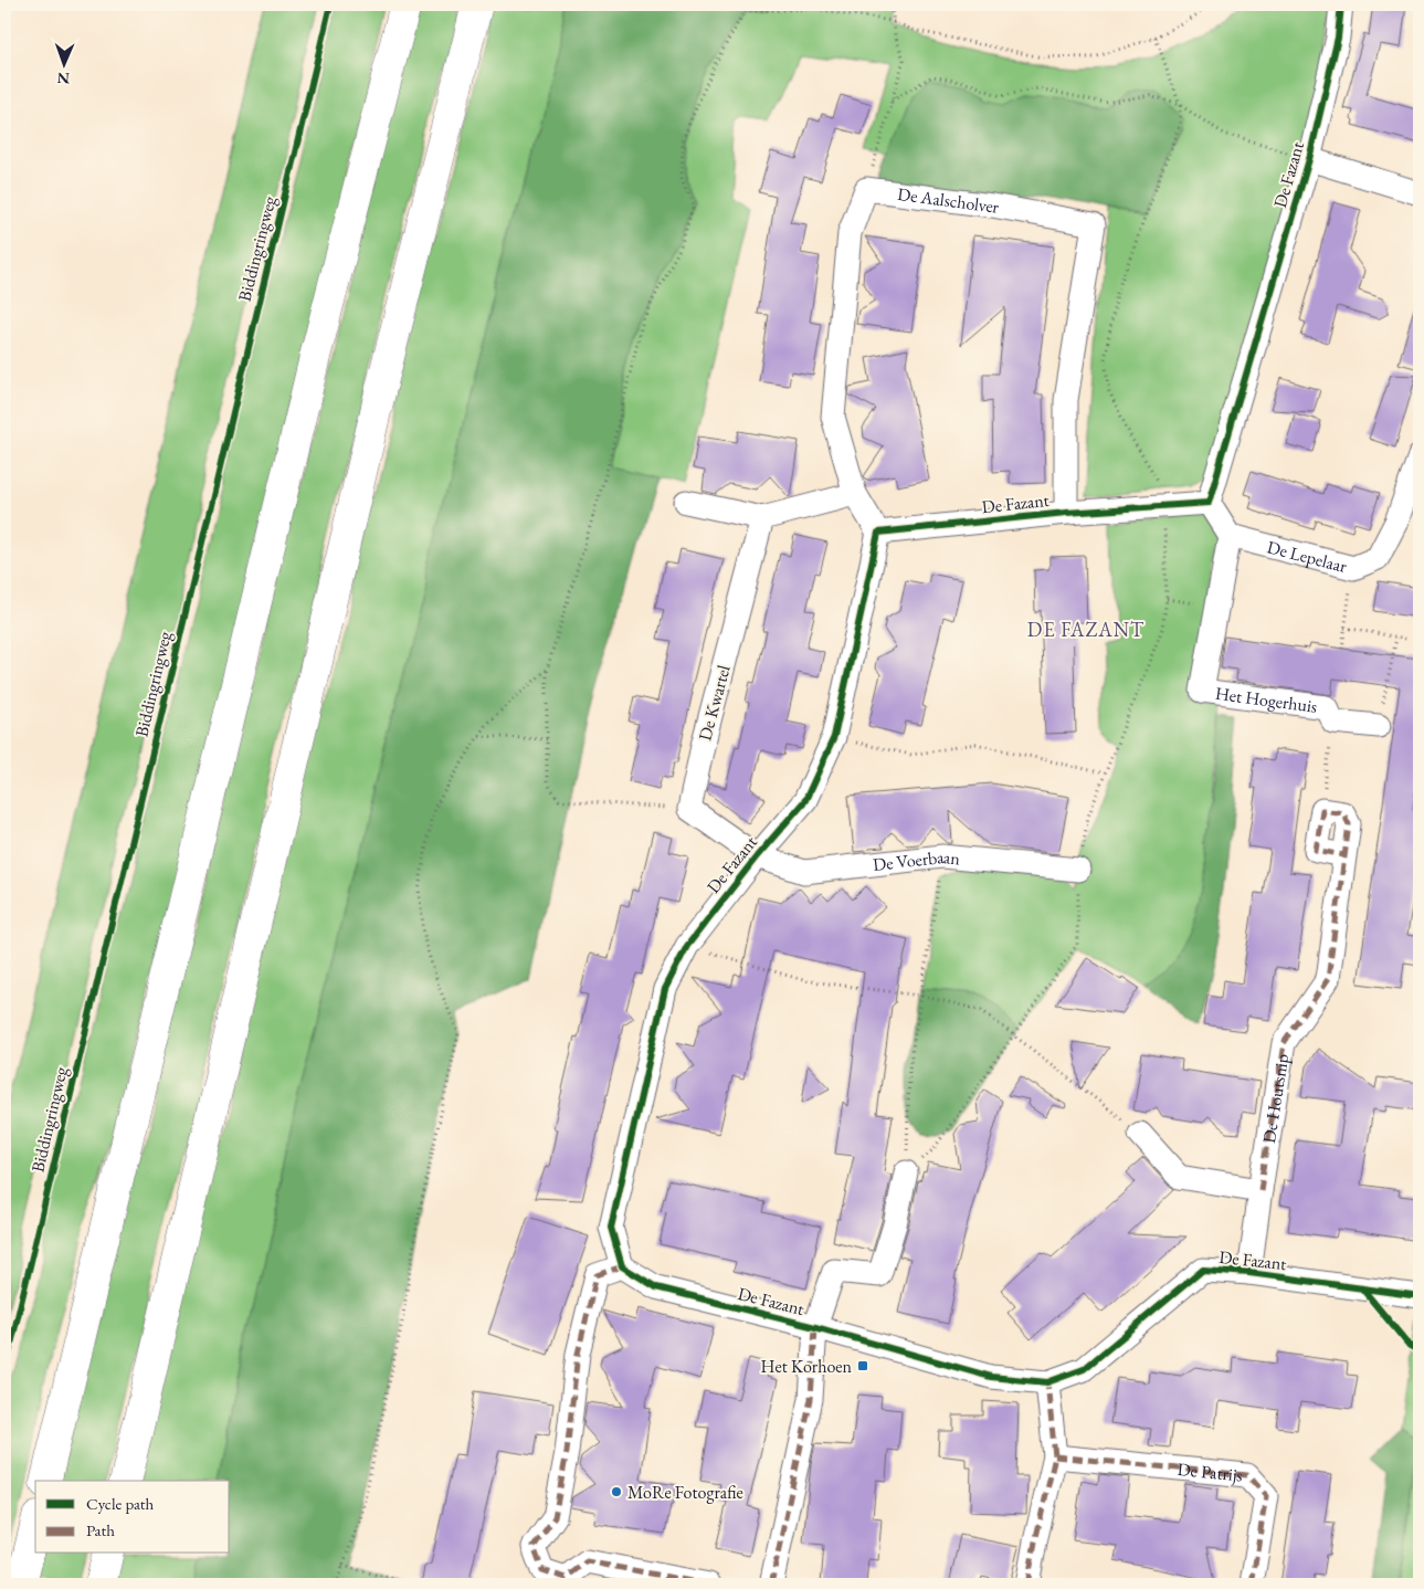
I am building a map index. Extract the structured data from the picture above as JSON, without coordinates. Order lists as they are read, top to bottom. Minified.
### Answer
{"streets":{"street":["De Fazant","De Aalscholver","De Lepelaar","Het Hogerhuis","De Kwartel","De Voerbaan","De Houtsnip","De Patrijs"],"cycle path":["Biddingringweg"]},"crossings":[["De Fazant","De Aalscholver"],["De Fazant","De Voerbaan"],["De Fazant","De Houtsnip"],["De Lepelaar","Het Hogerhuis"]],"districts":["DE FAZANT"],"places":{"transit":["Het Korhoen"],"other":["MoRe Fotografie"]},"legend":["Cycle path","Path"],"north":"bottom"}
